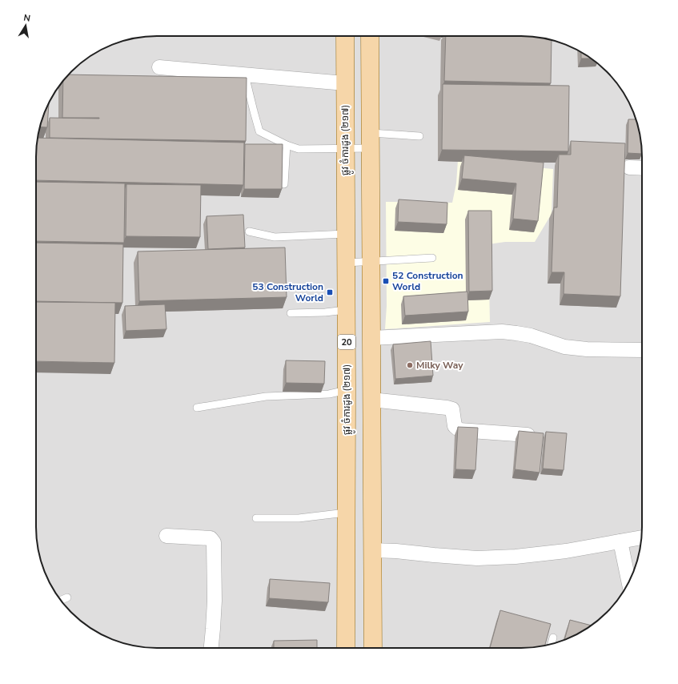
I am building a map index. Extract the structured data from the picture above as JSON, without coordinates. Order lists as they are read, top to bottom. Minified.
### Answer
{"streets":{"main road":["ផ្លូវ ចំការដូង (២១៧)","20"]},"places":{"transit":["52 Construction World","53 Construction World"],"other":["Milky Way"]},"north":"top"}
